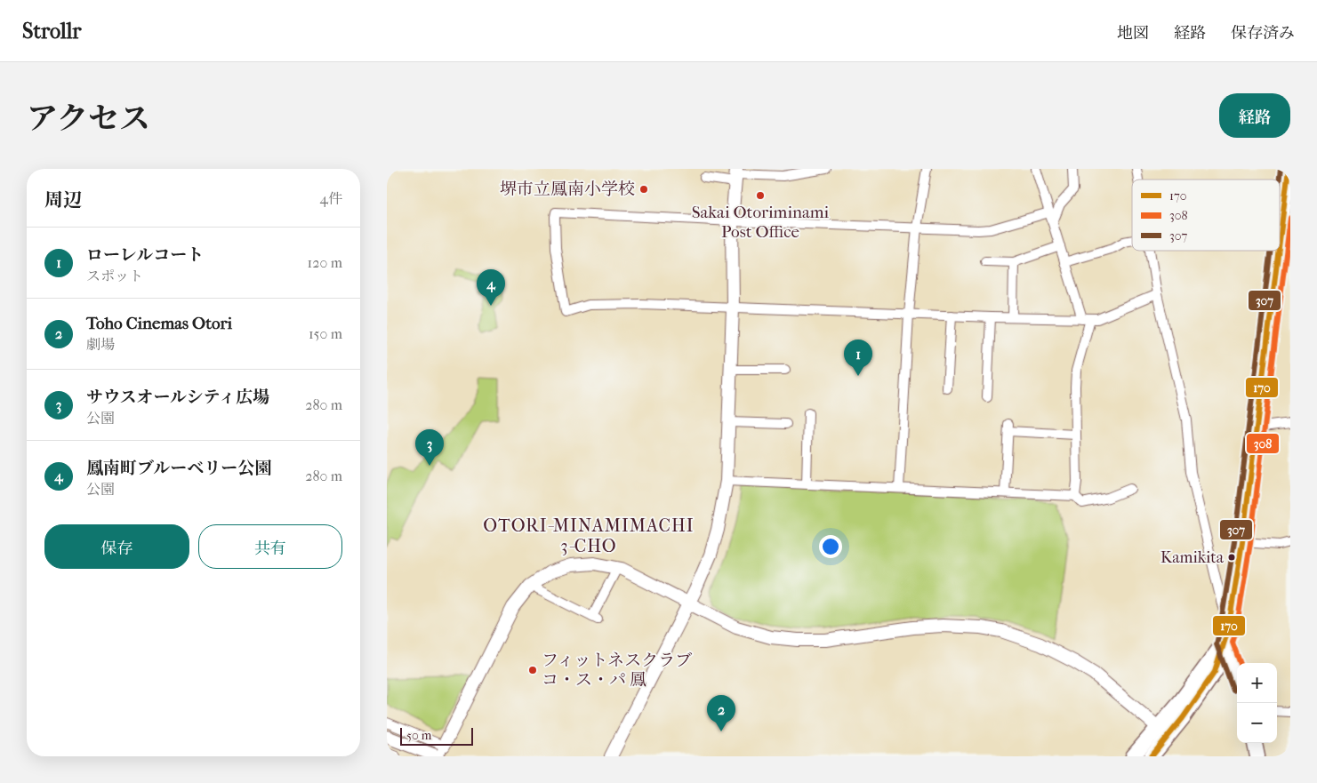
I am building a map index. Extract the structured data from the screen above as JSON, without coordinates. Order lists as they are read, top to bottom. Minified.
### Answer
{"districts":["OTORI-MINAMIMACHI 3-CHO"],"places":["堺市立鳳南小学校","Sakai Otoriminami Post Office","Kamikita","フィットネスクラブ コ・ス・パ 鳳"],"lines":["transit line 170","transit line 307","transit line 308"],"legend":["170","308","307"],"scale_bar":"50 m","page":{"header":"Strollr","nav":["地図","経路","保存済み"],"title":"アクセス","buttons":["経路",["保存","共有"]],"heading":["周辺","4件"],"list":[{"mark":"1","name":"ローレルコート","note":"スポット","value":"120 m"},{"mark":"2","name":"Toho Cinemas Otori","note":"劇場","value":"150 m"},{"mark":"3","name":"サウスオールシティ広場","note":"公園","value":"280 m"},{"mark":"4","name":"鳳南町ブルーベリー公園","note":"公園","value":"280 m"}],"pins":["4","1","3","2"],"map_buttons":["+","−"],"scale":"50 m"}}
